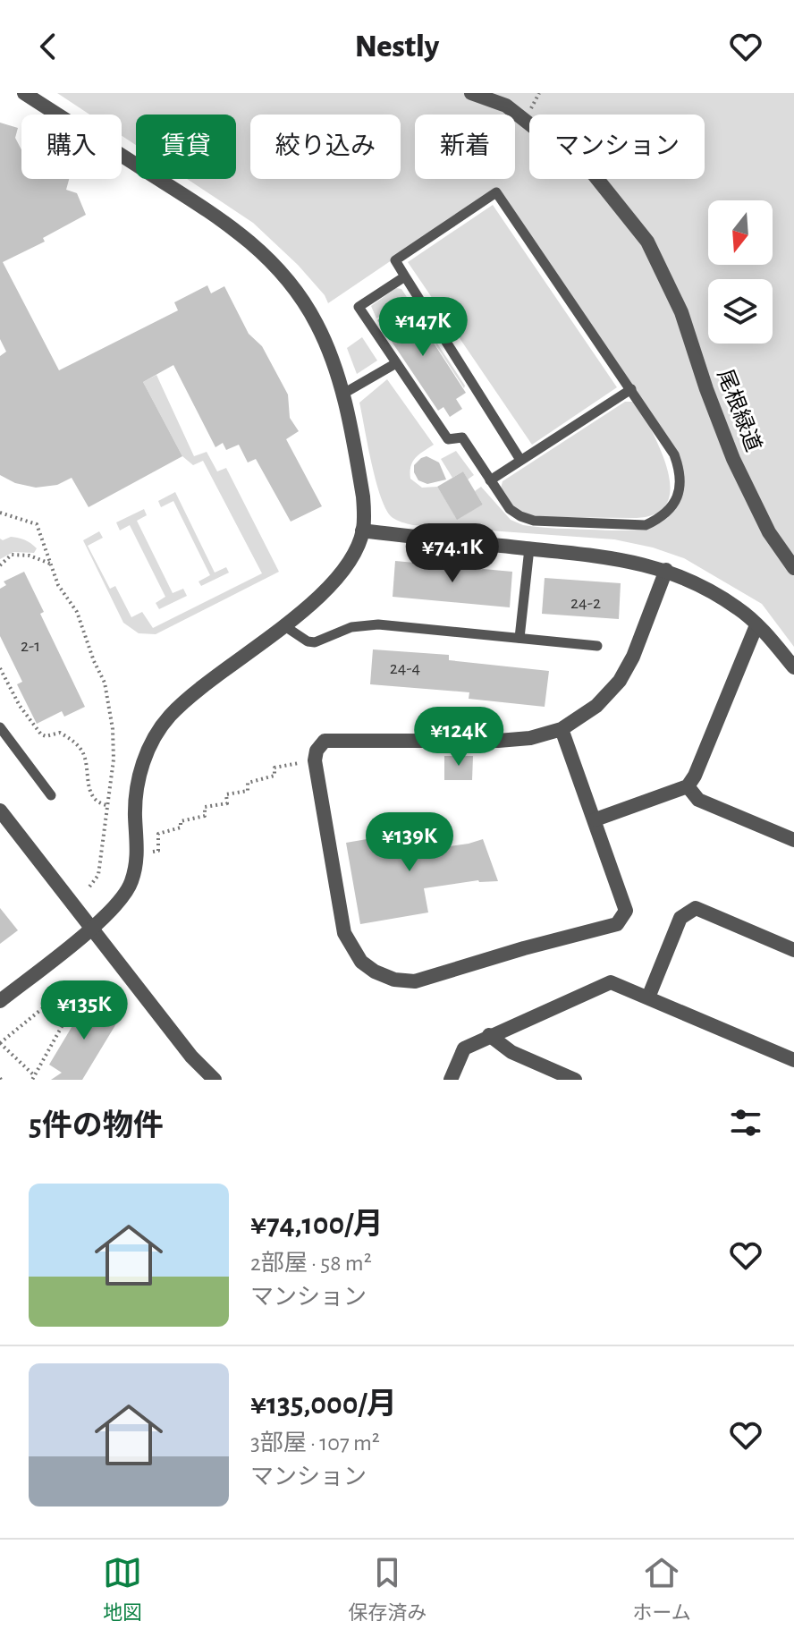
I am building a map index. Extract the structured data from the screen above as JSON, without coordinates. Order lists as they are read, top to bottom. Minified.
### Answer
{"streets":{"street":["尾根緑道"]},"house_numbers":["24-2","2-1","24-4"],"north":"bottom","page":{"header":"Nestly","chip":["購入","賃貸","絞り込み","新着","マンション"],"price":["¥147K","¥74.1K","¥124K","¥139K","¥135K"],"heading":"5件の物件","list":[{"name":"¥74,100/月","note":"2部屋 · 58 m² · マンション"},{"name":"¥135,000/月","note":"3部屋 · 107 m² · マンション"}],"tabs":["地図","保存済み","ホーム"]}}
